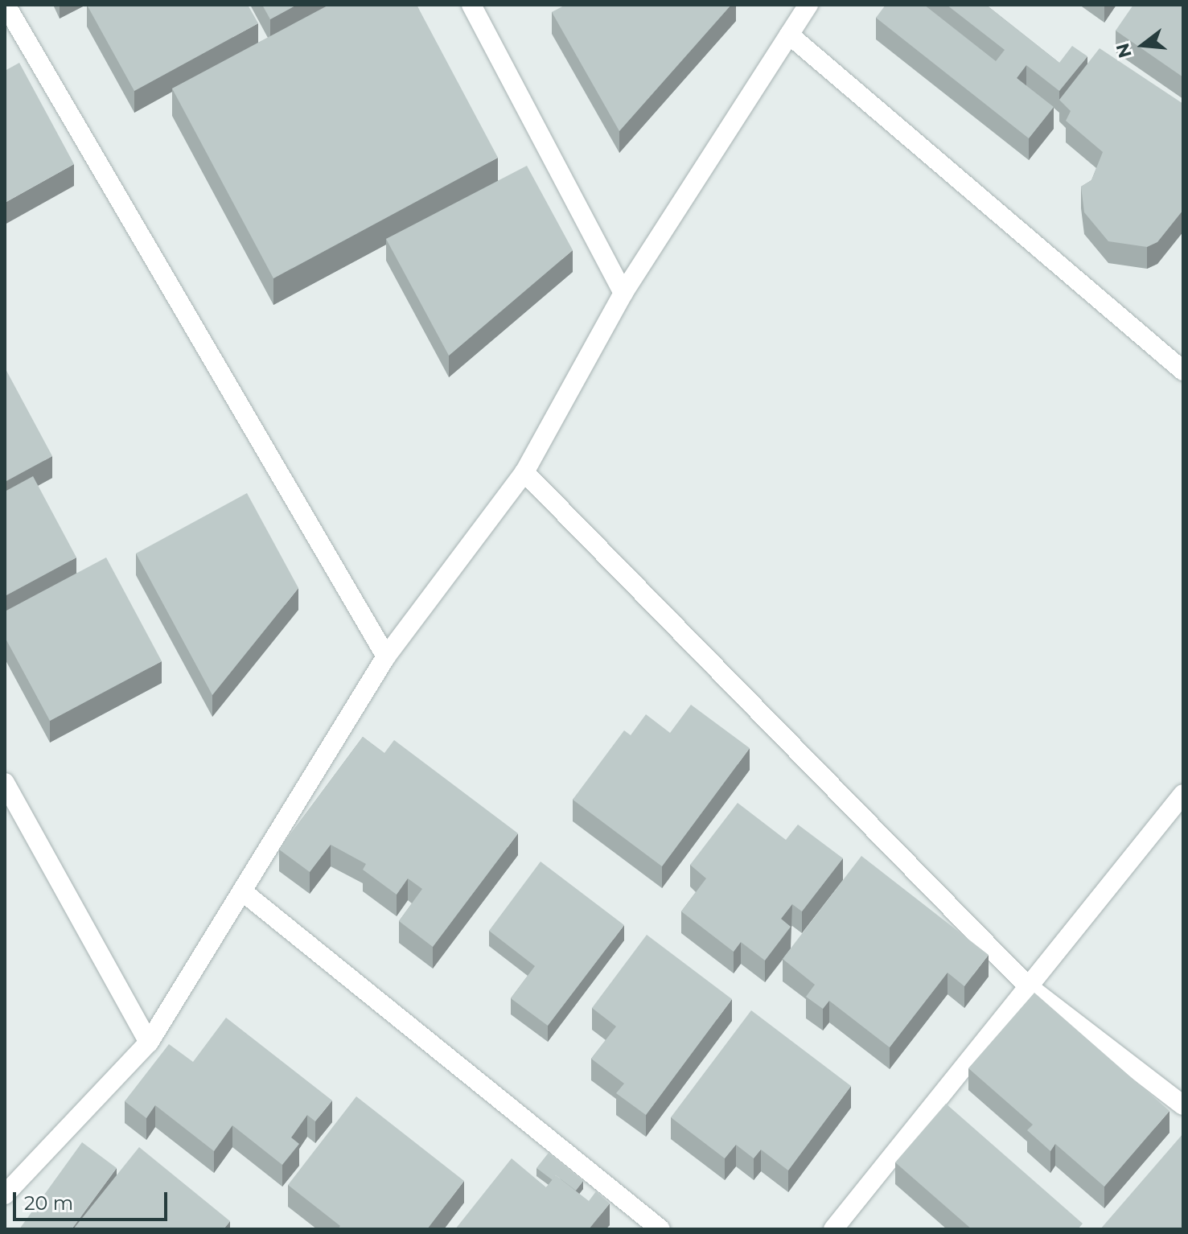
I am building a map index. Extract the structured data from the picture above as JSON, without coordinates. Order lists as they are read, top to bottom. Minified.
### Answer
{"scale_bar":"20 m","north":"left"}
